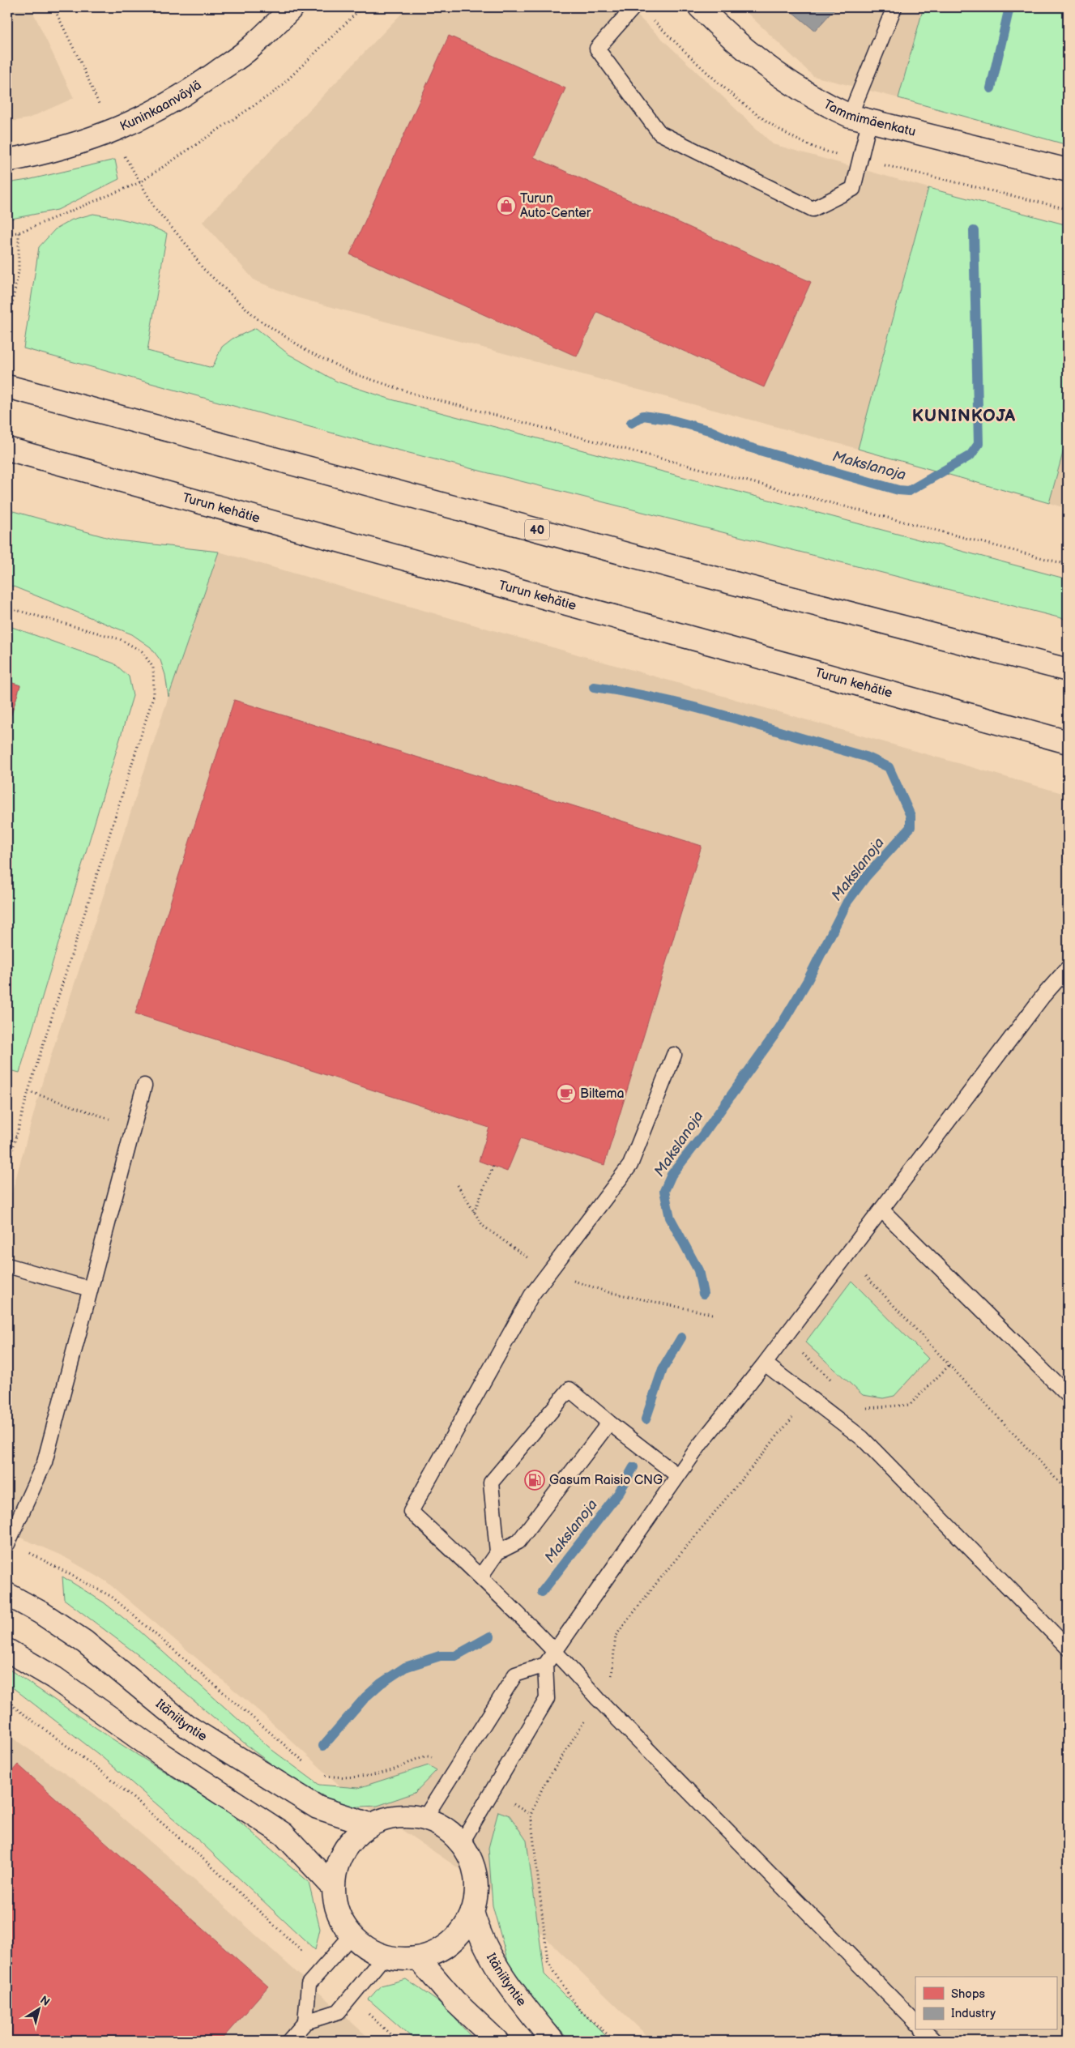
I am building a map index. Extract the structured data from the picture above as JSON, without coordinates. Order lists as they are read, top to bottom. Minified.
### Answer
{"streets":{"main road":["Kuninkaanväylä","Tammimäenkatu","Turun kehätie","40","Itäniityntie"]},"districts":["KUNINKOJA"],"water":["Makslanoja"],"places":{"shop":["Turun Auto-Center"],"cafe":["Biltema"],"fuel station":["Gasum Raisio CNG"]},"legend":["Shops","Industry"],"north":"top right"}
